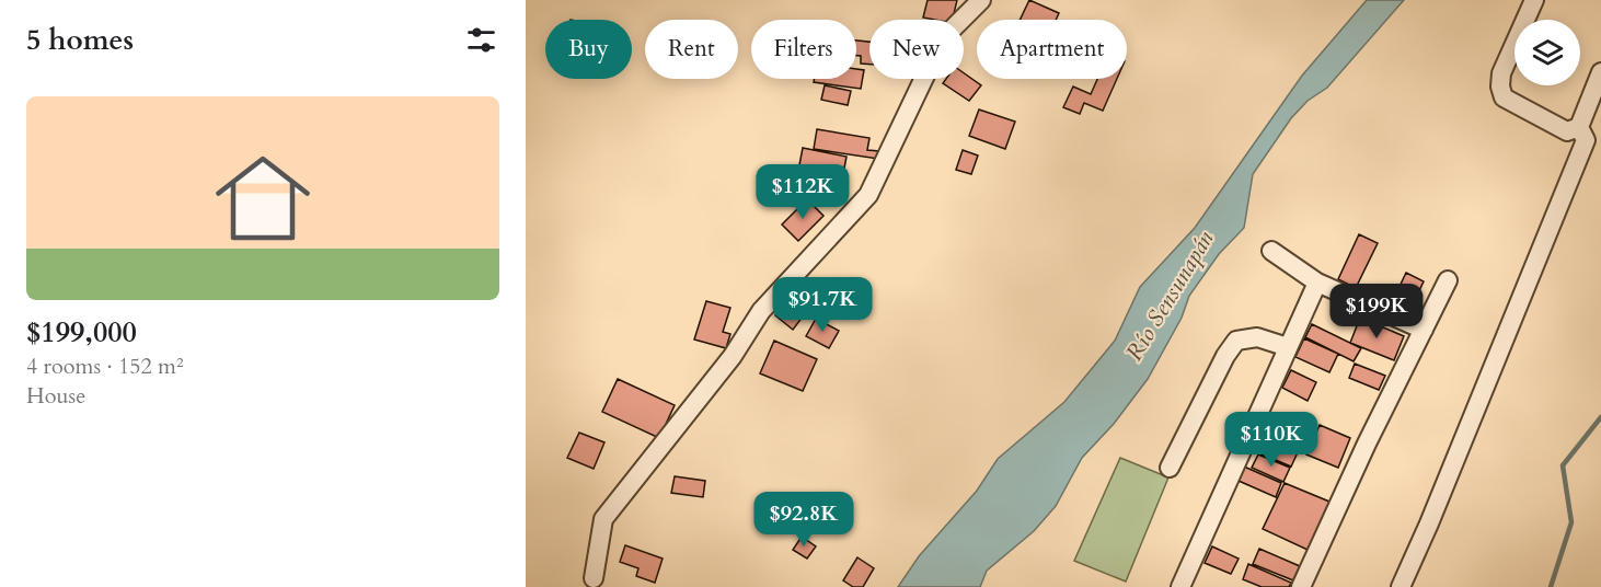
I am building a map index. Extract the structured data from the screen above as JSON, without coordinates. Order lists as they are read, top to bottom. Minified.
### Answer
{"water":["Río Sensunapán"],"page":{"heading":"5 homes","chip":["Buy","Rent","Filters","New","Apartment"],"list":[{"name":"$199,000","note":"4 rooms · 152 m² · House"}],"price":["$112K","$91.7K","$199K","$110K","$92.8K"]}}
